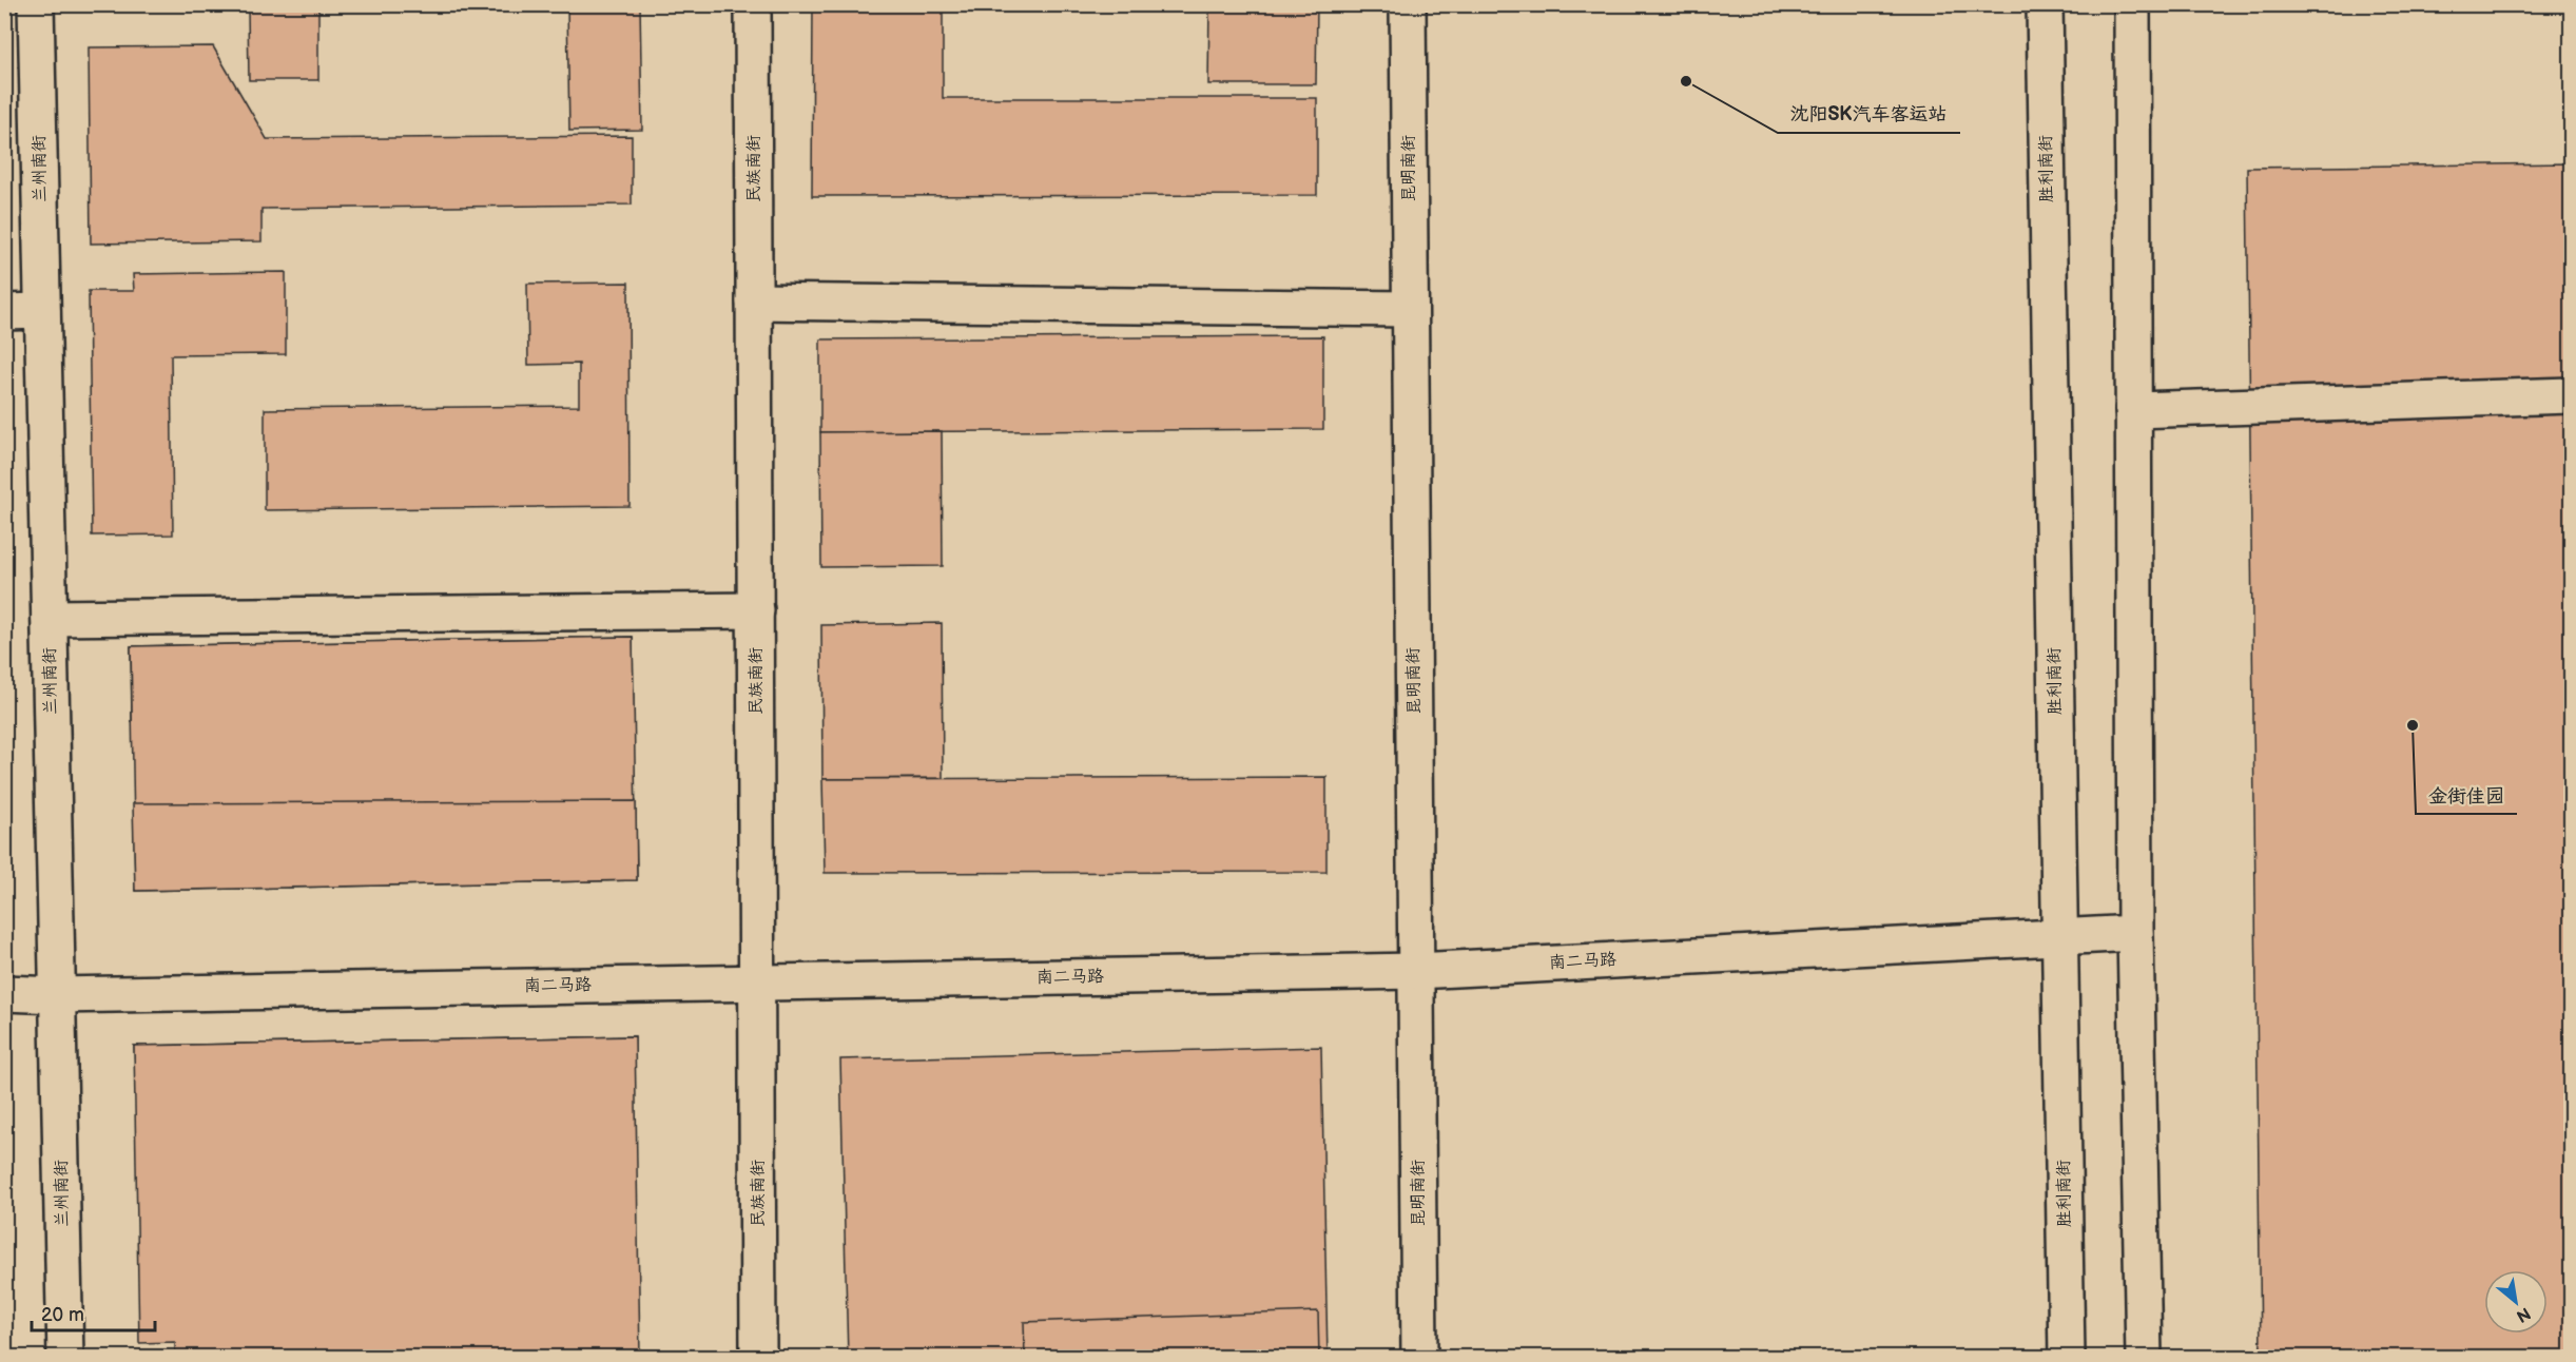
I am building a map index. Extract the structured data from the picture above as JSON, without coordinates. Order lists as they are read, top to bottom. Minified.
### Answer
{"streets":{"street":["兰州南街","民族南街","昆明南街","胜利南街","南二马路"]},"crossings":[["兰州南街","南二马路"],["民族南街","南二马路"],["昆明南街","南二马路"],["胜利南街","南二马路"]],"places":["沈阳SK汽车客运站","金街佳园"],"scale_bar":"20 m","north":"bottom right"}
